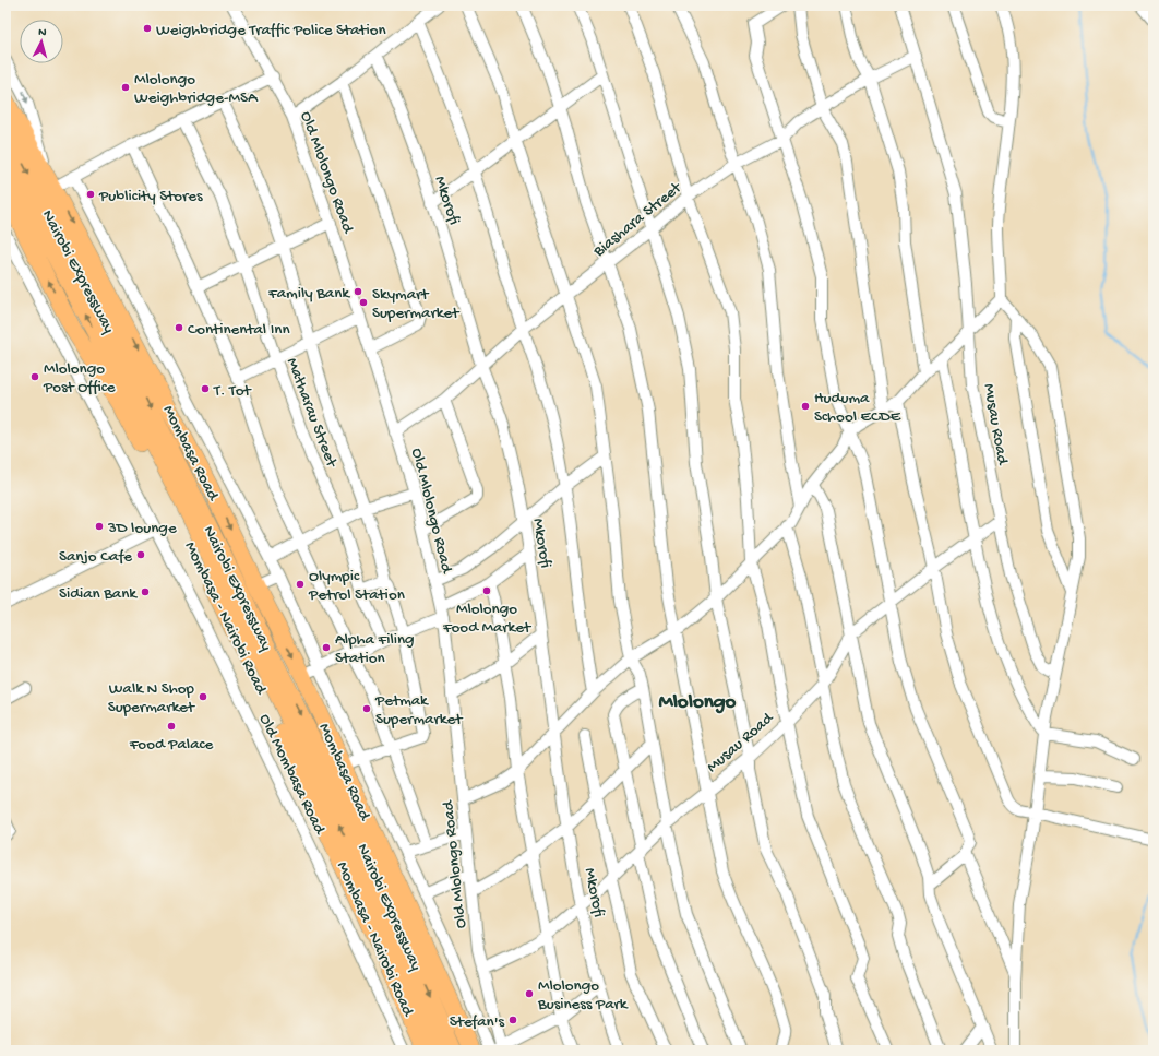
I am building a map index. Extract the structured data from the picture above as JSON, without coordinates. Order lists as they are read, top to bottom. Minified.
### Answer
{"streets":{"highway":["Nairobi Expressway","Mombasa Road","Mombasa - Nairobi Road"],"street":["Old Mlolongo Road","Mkorofi","Biashara Street","Matharau Street","Musau Road","Old Mombasa Road"]},"crossings":[["Old Mlolongo Road","Biashara Street"],["Old Mlolongo Road","Musau Road"],["Mkorofi","Biashara Street"],["Mkorofi","Musau Road"],["Biashara Street","Musau Road"]],"one_way":["Mombasa Road","Mombasa - Nairobi Road"],"districts":["Mlolongo"],"places":["Weighbridge Traffic Police Station","Mlolongo Weighbridge-MSA","Publicity Stores","Family Bank","Skymart Supermarket","Continental Inn","Mlolongo Post Office","T. Tot","Huduma School ECDE","3D lounge","Sanjo Cafe","Olympic Petrol Station","Mlolongo Food Market","Sidian Bank","Alpha Filing Station","Walk N Shop Supermarket","Petmak Supermarket","Food Palace","Mlolongo Business Park","Stefan's"],"north":"top"}
